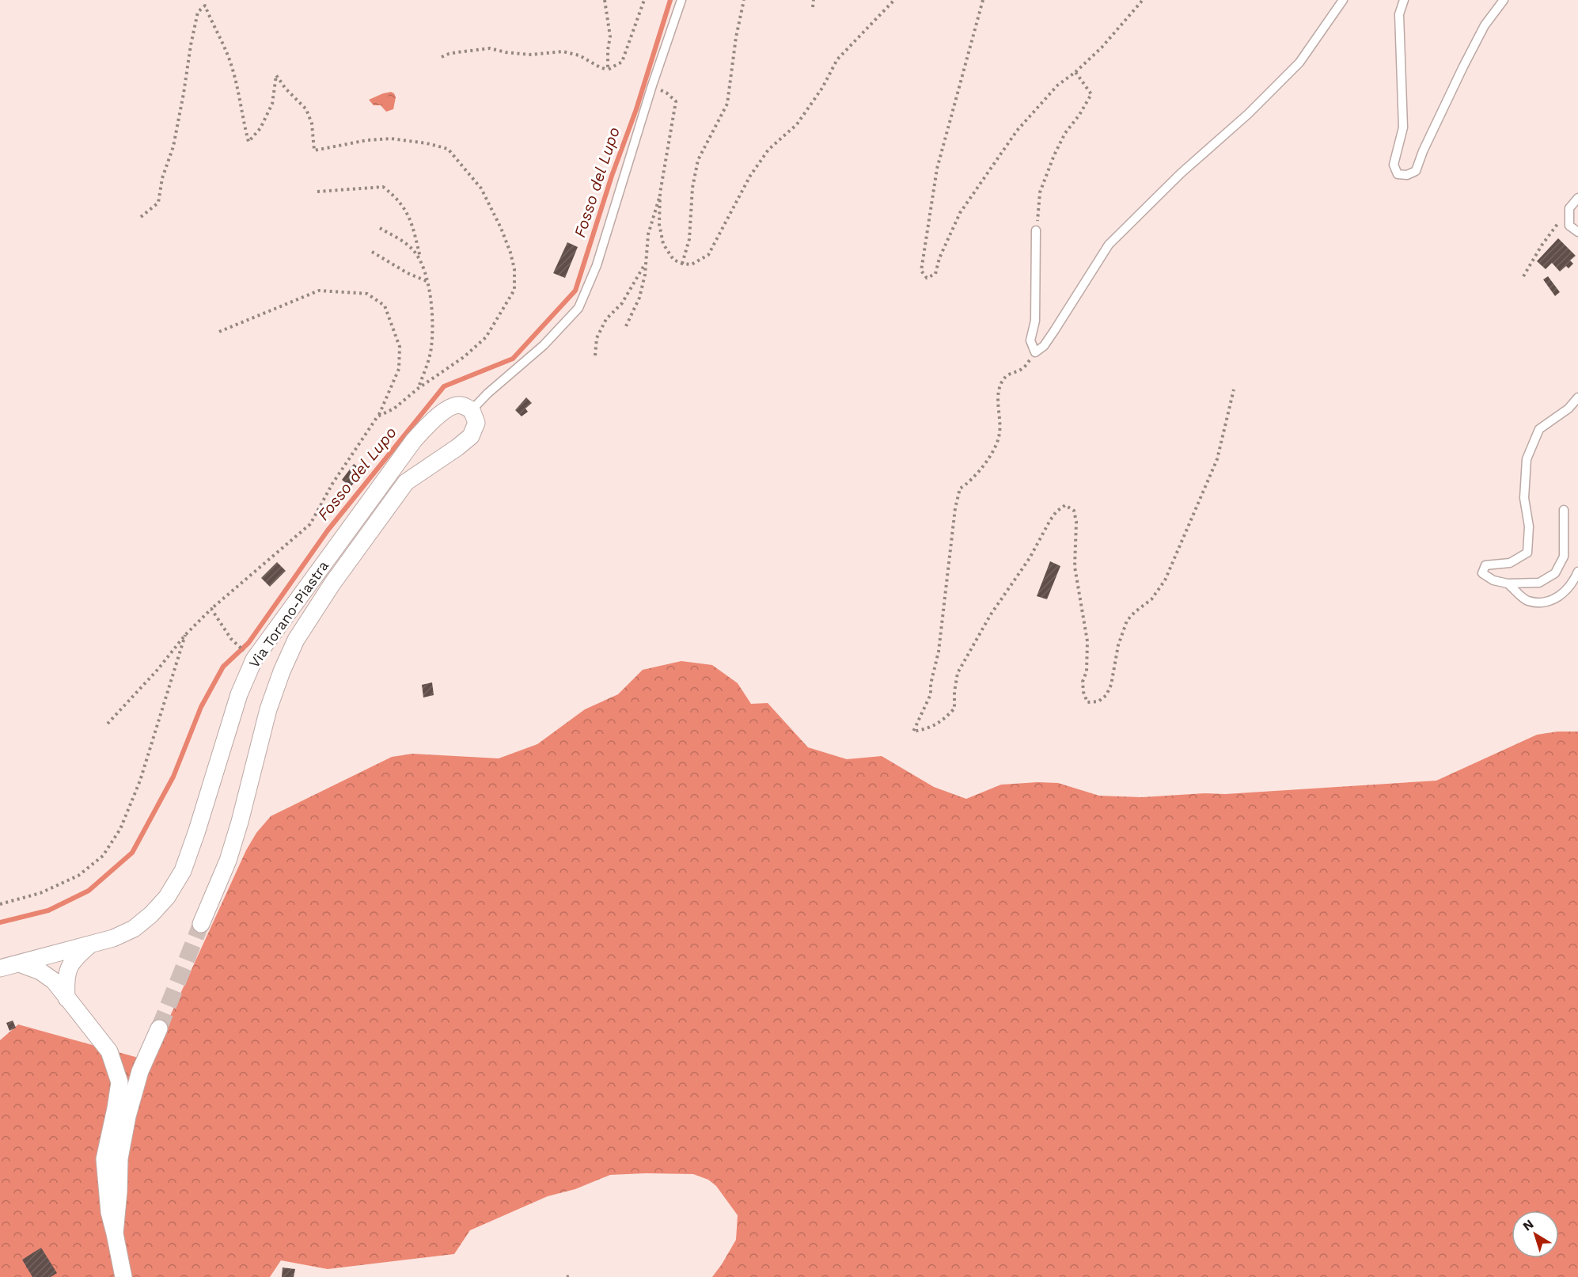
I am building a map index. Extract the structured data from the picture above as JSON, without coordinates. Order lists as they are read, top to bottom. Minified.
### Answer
{"streets":{"street":["Via Torano-Piastra"]},"water":["Fosso del Lupo"],"north":"top left"}
